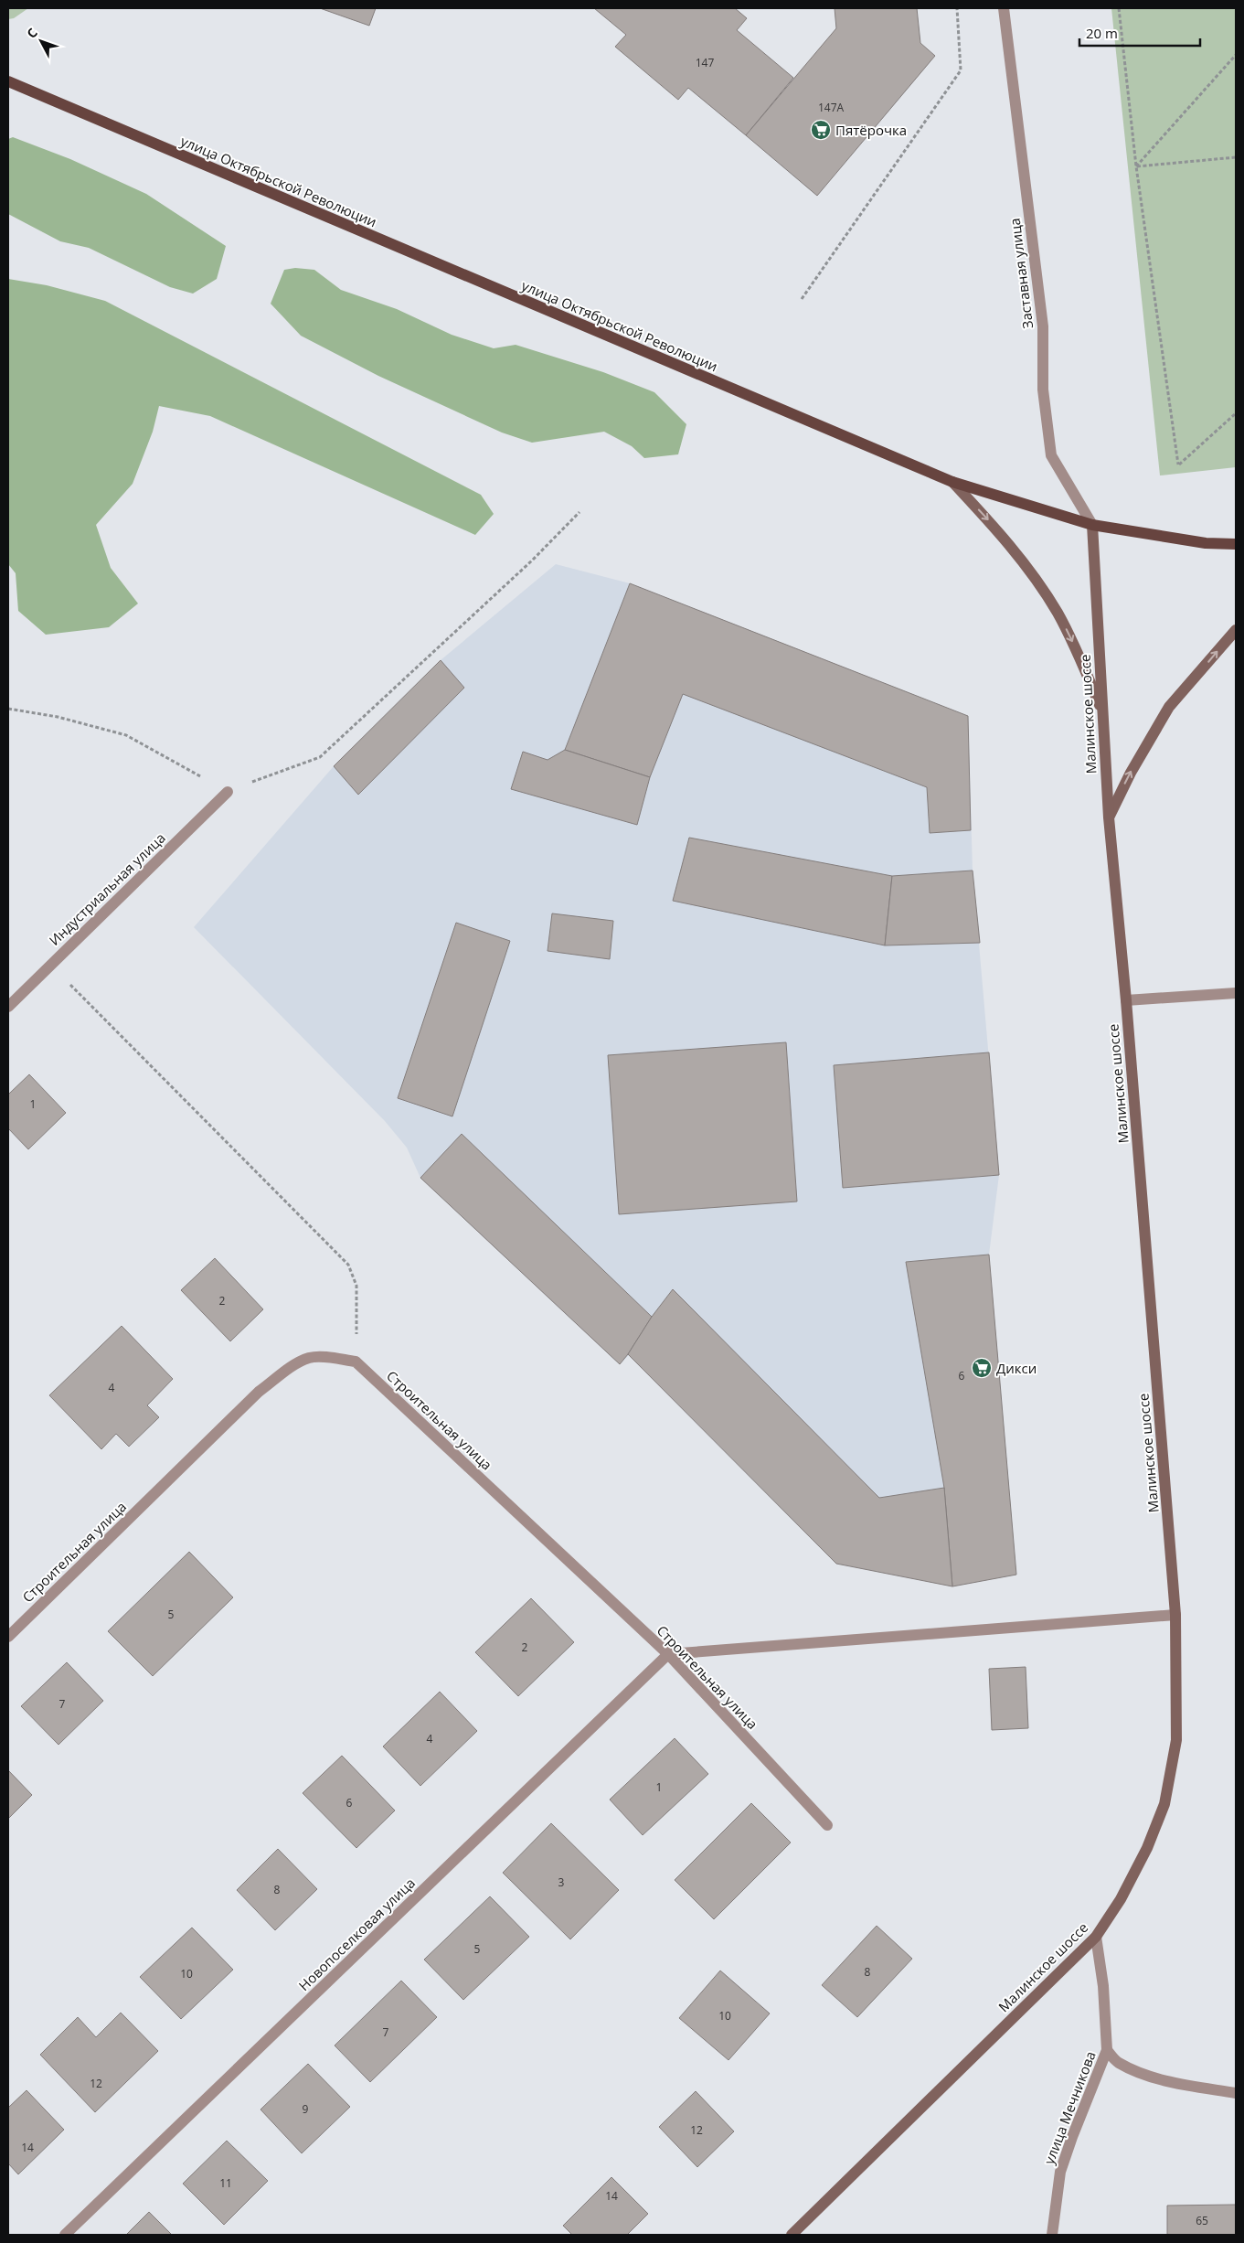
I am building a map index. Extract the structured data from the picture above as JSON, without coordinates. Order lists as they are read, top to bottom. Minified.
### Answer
{"streets":{"main road":["улица Октябрьской Революции","Малинское шоссе"],"street":["Заставная улица","Индустриальная улица","Строительная улица","Новопоселковая улица","улица Мечникова"]},"crossings":[["улица Октябрьской Революции","Заставная улица"],["улица Октябрьской Революции","Малинское шоссе"],["Заставная улица","Малинское шоссе"],["Малинское шоссе","улица Мечникова"],["Строительная улица","Новопоселковая улица"]],"places":{"supermarket":["Пятёрочка","Дикси"]},"house_numbers":["147","147А","1","2","6","4","5","2","7","4","1","6","3","8","5","8","10","10","7","12","9","12","14","11","14","65"],"scale_bar":"20 m","north":"top left"}
